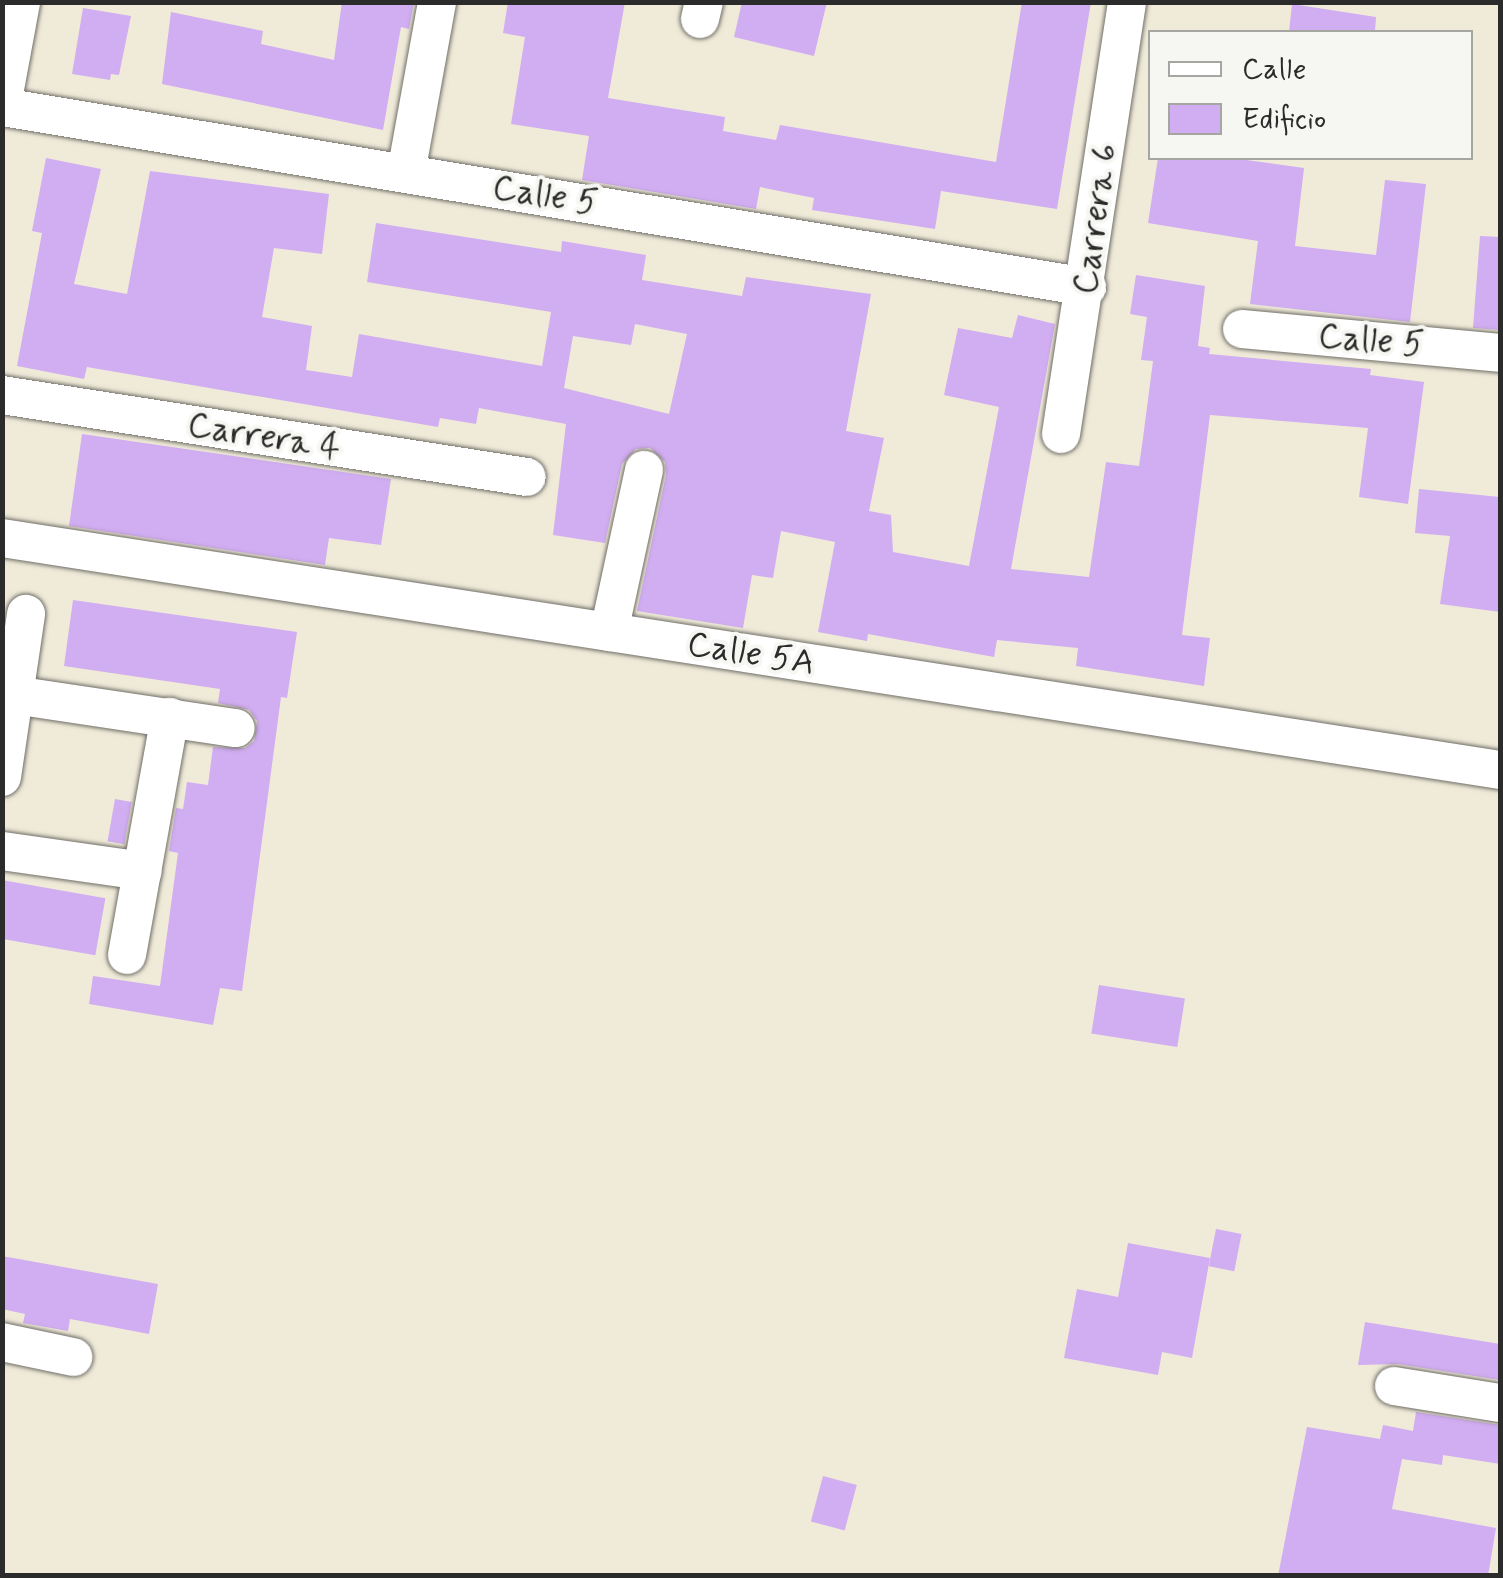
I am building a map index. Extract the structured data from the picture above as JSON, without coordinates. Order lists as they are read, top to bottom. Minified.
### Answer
{"streets":{"street":["Calle 5","Carrera 6","Carrera 4","Calle 5A"]},"crossings":[["Calle 5","Carrera 6"]],"legend":["Calle","Edificio"]}
